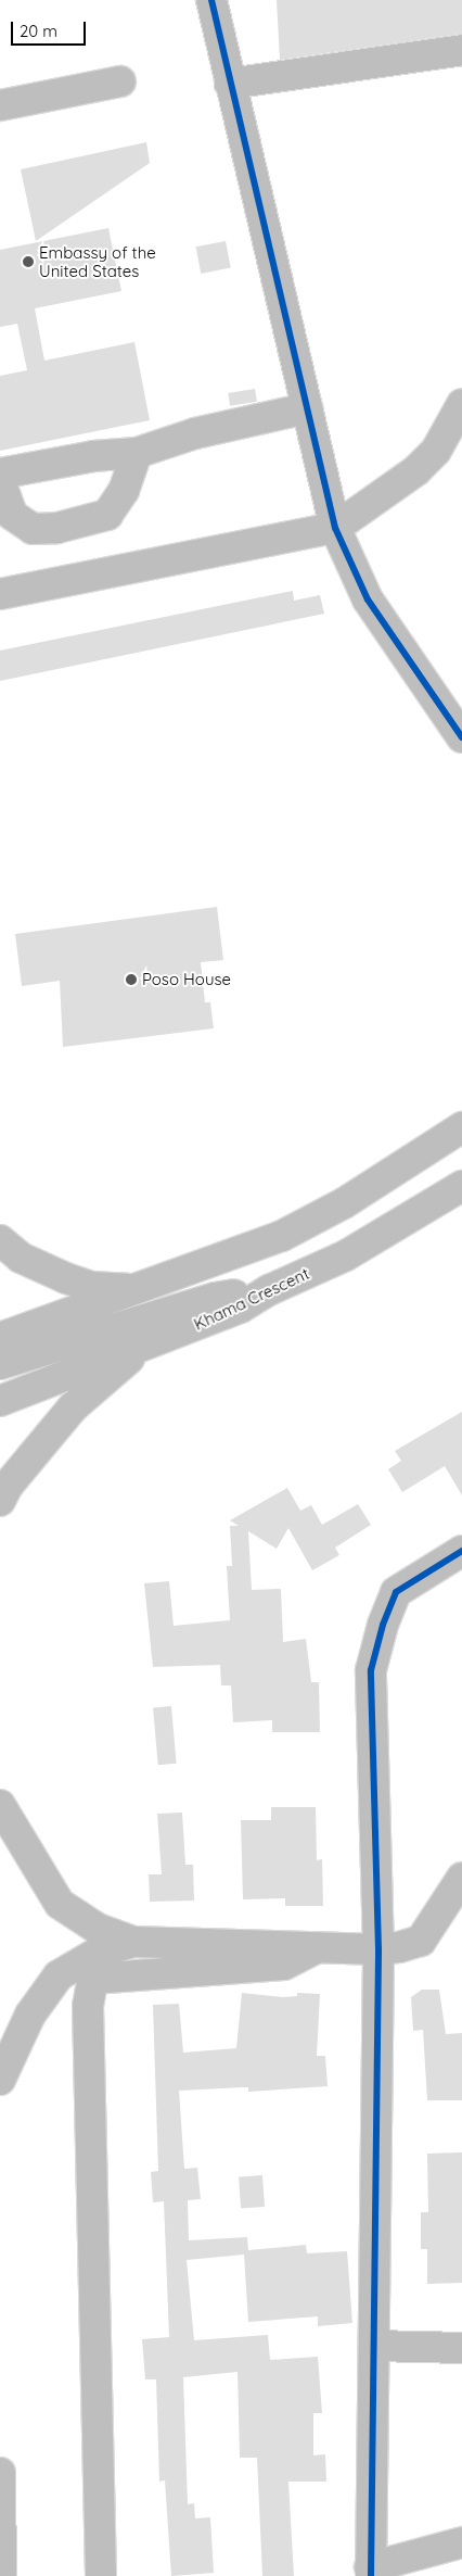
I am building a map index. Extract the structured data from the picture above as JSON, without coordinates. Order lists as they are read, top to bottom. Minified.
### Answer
{"streets":{"street":["Khama Crescent"]},"places":["Embassy of the United States","Poso House"],"scale_bar":"20 m"}
